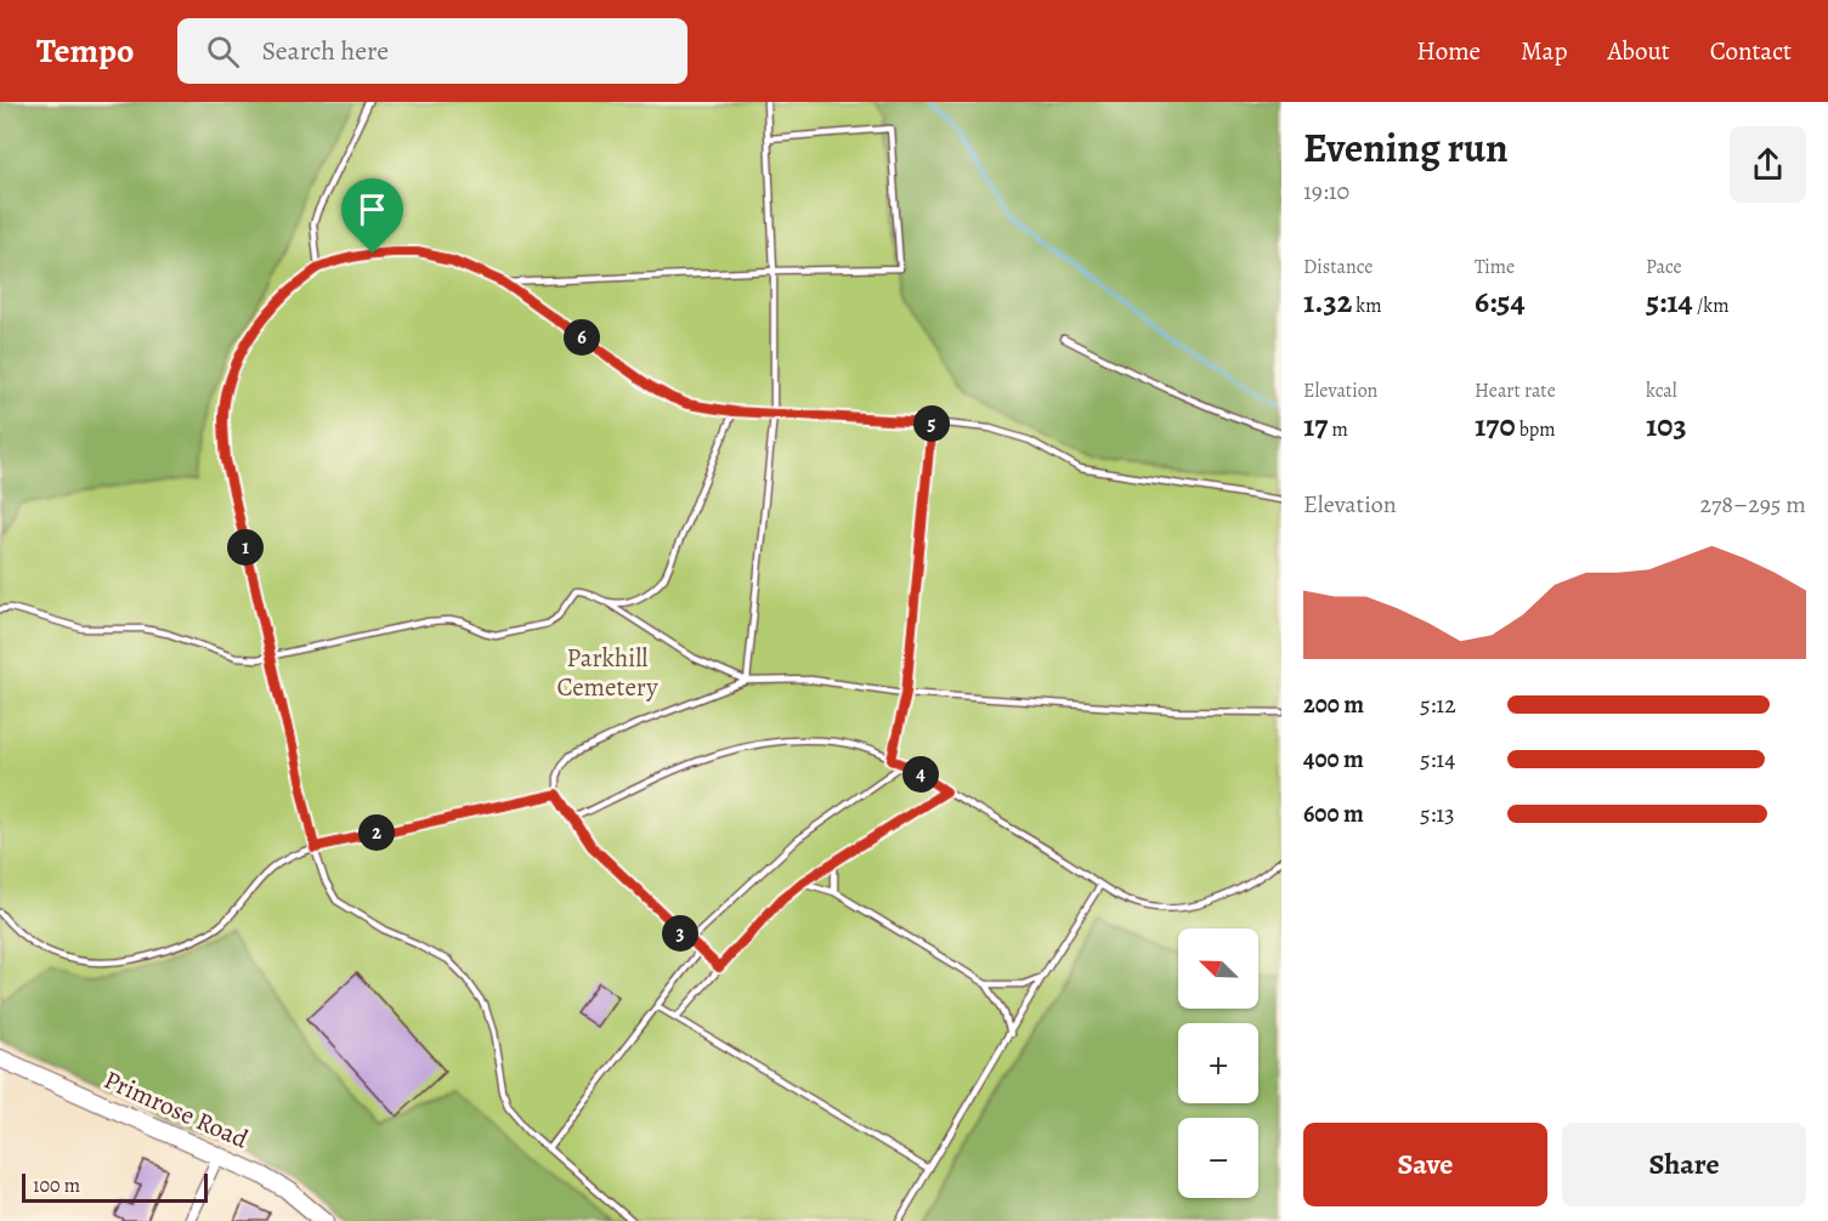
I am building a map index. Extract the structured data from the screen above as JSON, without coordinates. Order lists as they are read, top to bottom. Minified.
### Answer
{"streets":{"street":["Primrose Road"]},"parks":["Parkhill Cemetery"],"scale_bar":"100 m","north":"top left","page":{"header":"Tempo","search":"Search here","nav":["Home","Map","About","Contact"],"heading":["Evening run","19:10"],"stats":[["Distance","1.32 km"],["Time","6:54"],["Pace","5:14 /km"],["Elevation","17 m"],["Heart rate","170 bpm"],["kcal","103"]],"pins":["6","5","1","4","2","3"],"chart":["Elevation","278–295 m"],"list":[{"name":"200 m","note":"5:12"},{"name":"400 m","note":"5:14"},{"name":"600 m","note":"5:13"}],"map_buttons":["+","−"],"buttons":["Save","Share"],"scale":"100 m"}}
